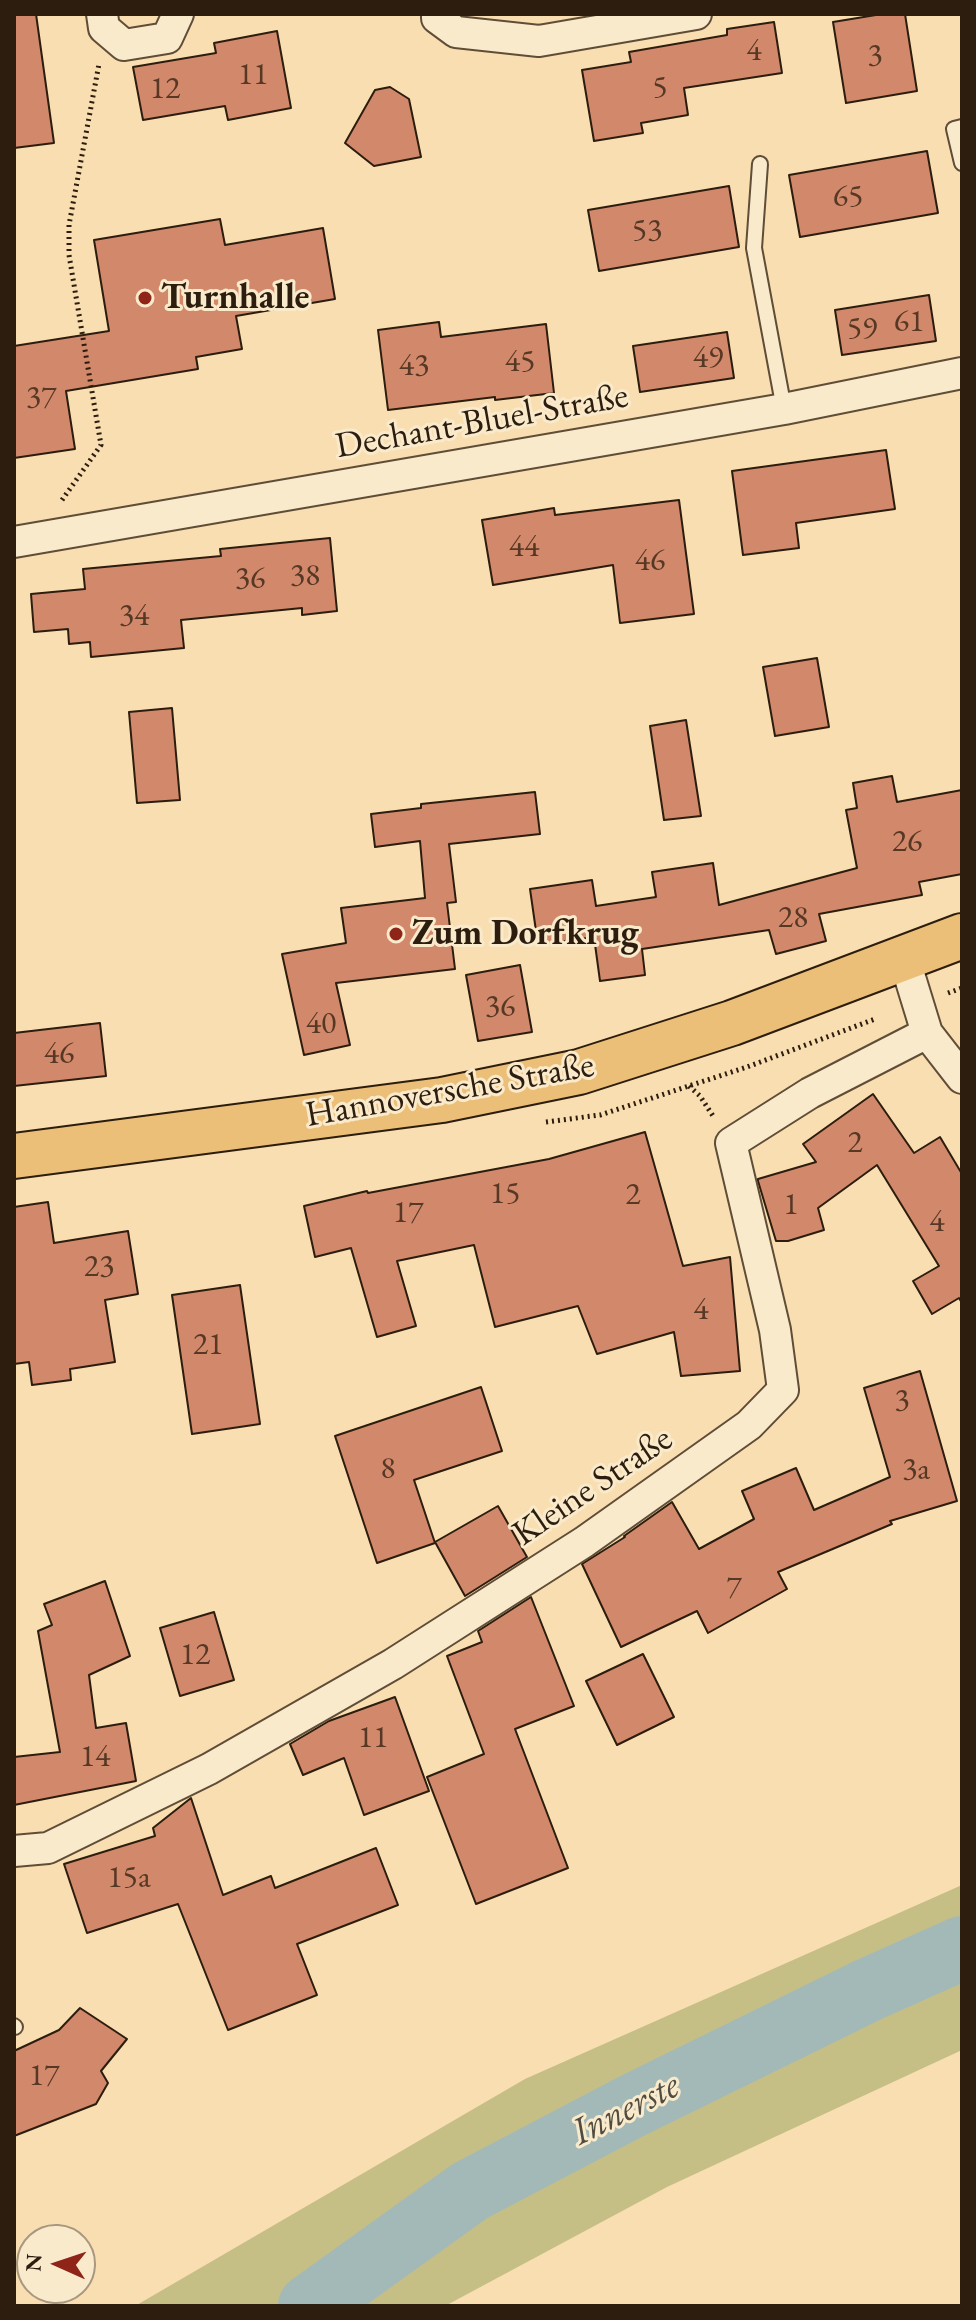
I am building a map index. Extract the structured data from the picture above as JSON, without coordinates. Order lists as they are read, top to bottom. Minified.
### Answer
{"streets":{"main road":["Hannoversche Straße"],"street":["Dechant-Bluel-Straße","Kleine Straße"]},"water":["Innerste"],"places":["Turnhalle","Zum Dorfkrug"],"house_numbers":["4","3","11","5","12","65","53","61","59","49","45","43","37","44","46","38","36","34","26","28","36","40","46","2","15","2","1","17","4","23","4","21","3","8","3a","7","12","11","14","15a","17"],"north":"left"}
